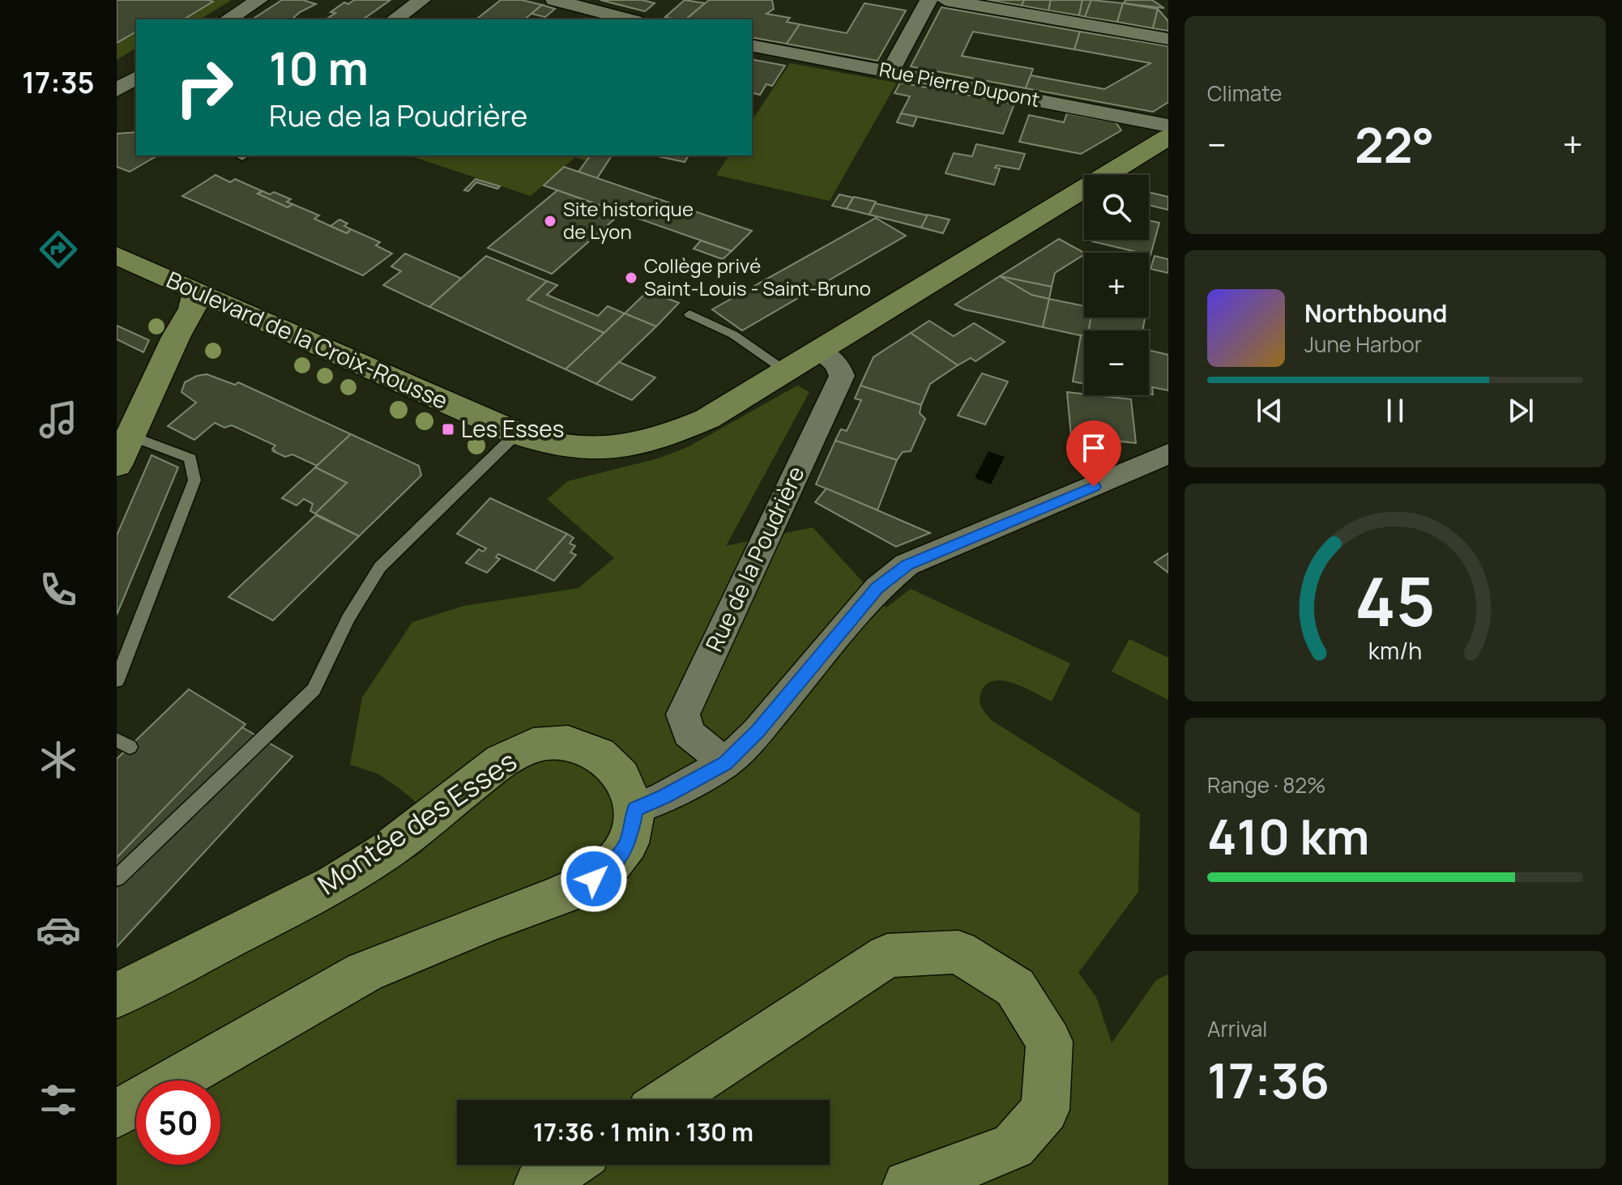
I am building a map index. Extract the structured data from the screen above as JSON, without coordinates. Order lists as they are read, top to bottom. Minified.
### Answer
{"streets":{"main road":["Boulevard de la Croix-Rousse","Montée des Esses"],"street":["Rue Pierre Dupont","Rue de la Poudrière"]},"crossings":[["Boulevard de la Croix-Rousse","Rue de la Poudrière"]],"places":{"other":["Site historique de Lyon","Collège privé Saint-Louis - Saint-Bruno"],"transit":["Les Esses"]},"page":{"tabs":"17:35","tile":["Climate",["Range · 82%","410 km"],["Arrival","17:36"]],"turn":["10 m","Rue de la Poudrière"],"heat":["−","22°","+"],"map_buttons":["+","−"],"song":["Northbound","June Harbor"],"limit":"50","trip":"17:36 · 1 min · 130 m","gauge":["45","km/h"]}}
